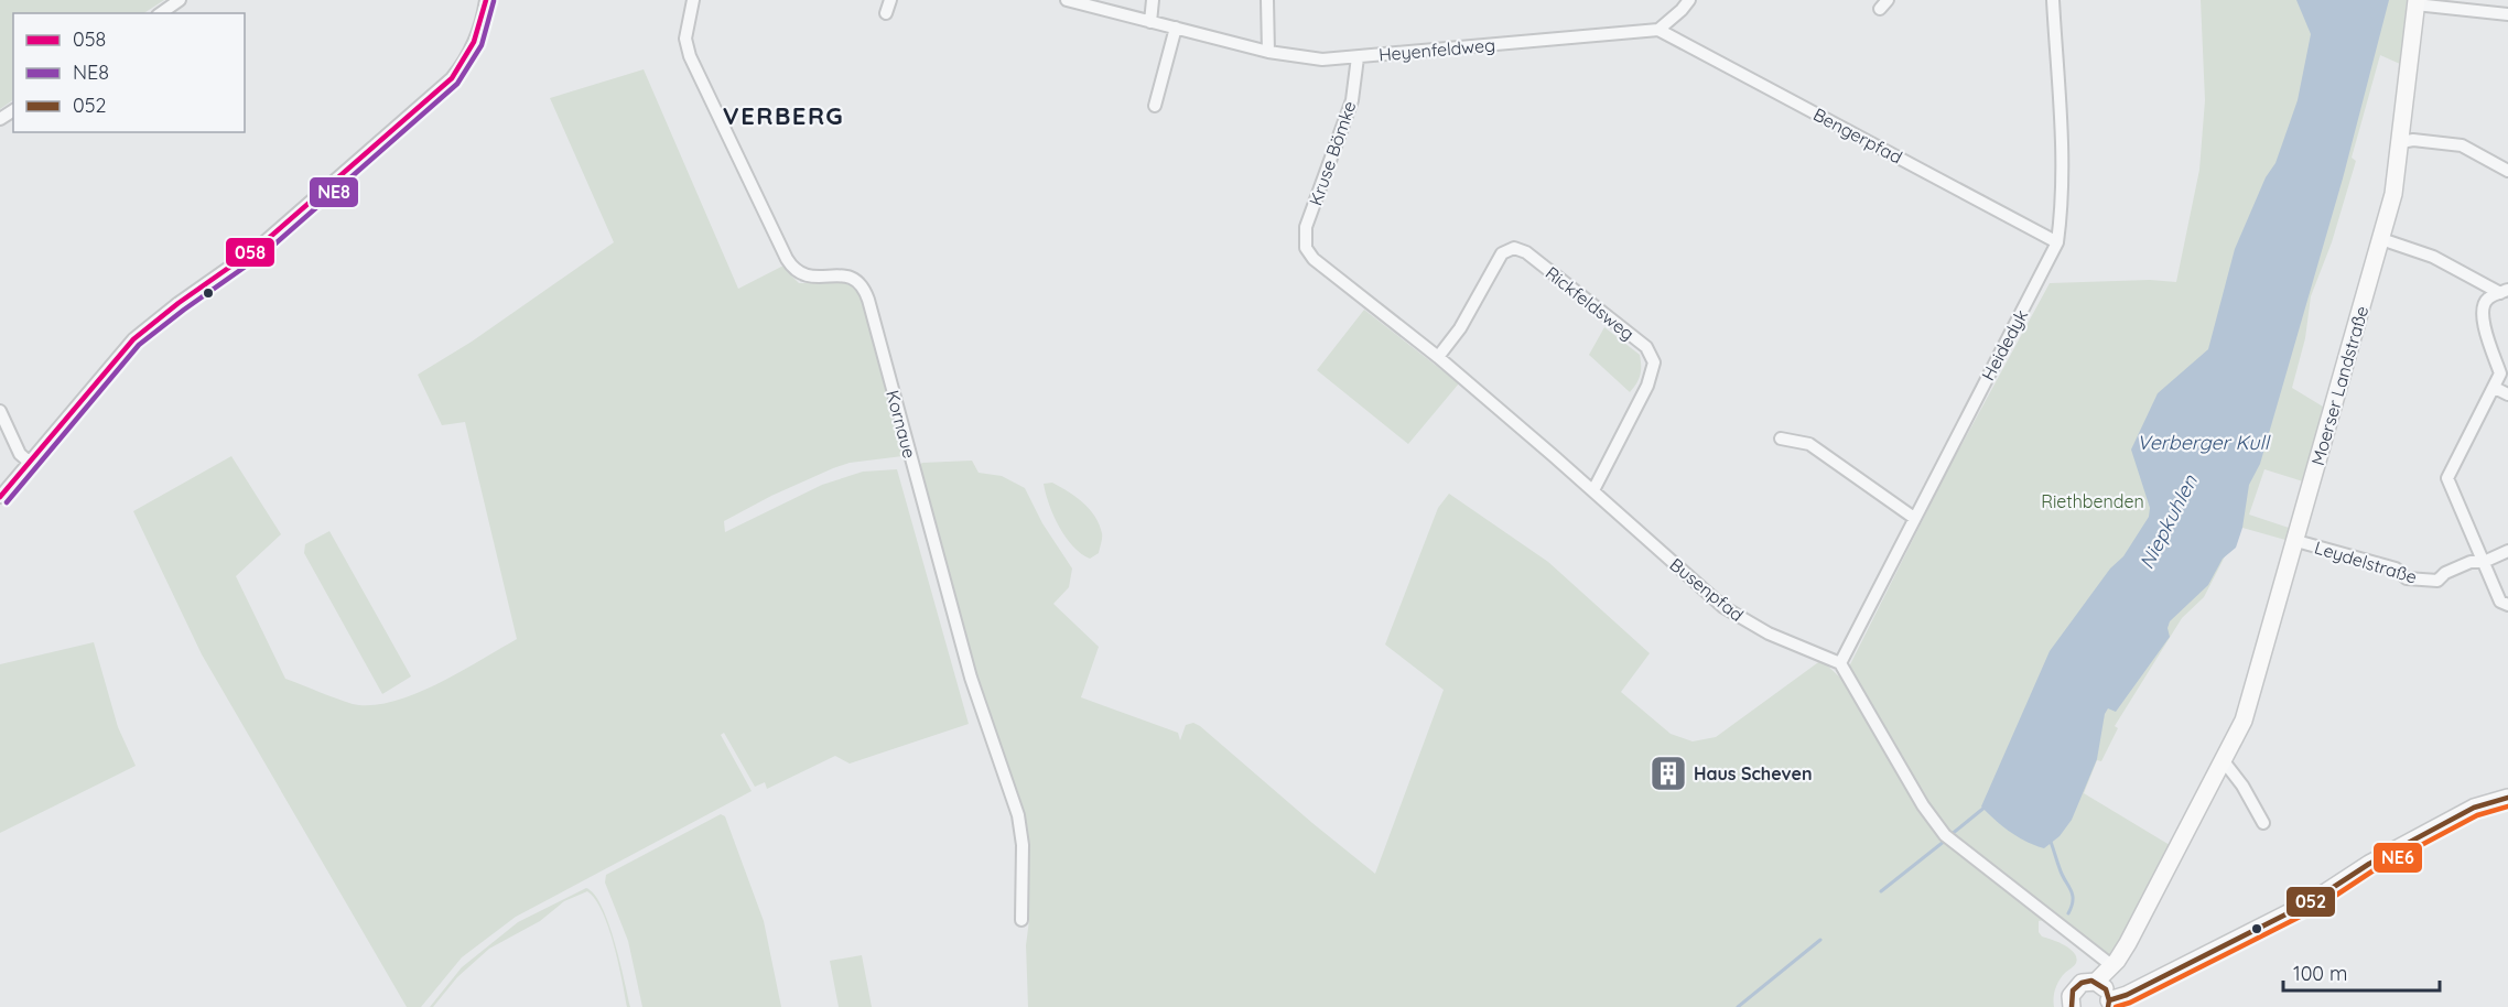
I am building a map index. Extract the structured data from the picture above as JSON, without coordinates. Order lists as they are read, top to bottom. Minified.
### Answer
{"streets":{"main road":["Moerser Landstraße"],"street":["Heyenfeldweg","Bengerpfad","Kruse Bömke","Rickfeldsweg","Heidedyk","Kornaue","Leydelstraße","Busenpfad"]},"crossings":[["Heyenfeldweg","Bengerpfad"],["Heyenfeldweg","Kruse Bömke"],["Bengerpfad","Heidedyk"],["Kruse Bömke","Busenpfad"],["Rickfeldsweg","Busenpfad"],["Heidedyk","Busenpfad"],["Moerser Landstraße","Leydelstraße"]],"districts":["VERBERG"],"water":["Verberger Kull","Niepkuhlen"],"parks":["Riethbenden"],"places":{"building":["Haus Scheven"]},"lines":["transit line 058","transit line NE8","transit line 052","transit line NE6"],"legend":["058","NE8","052"],"scale_bar":"100 m"}
